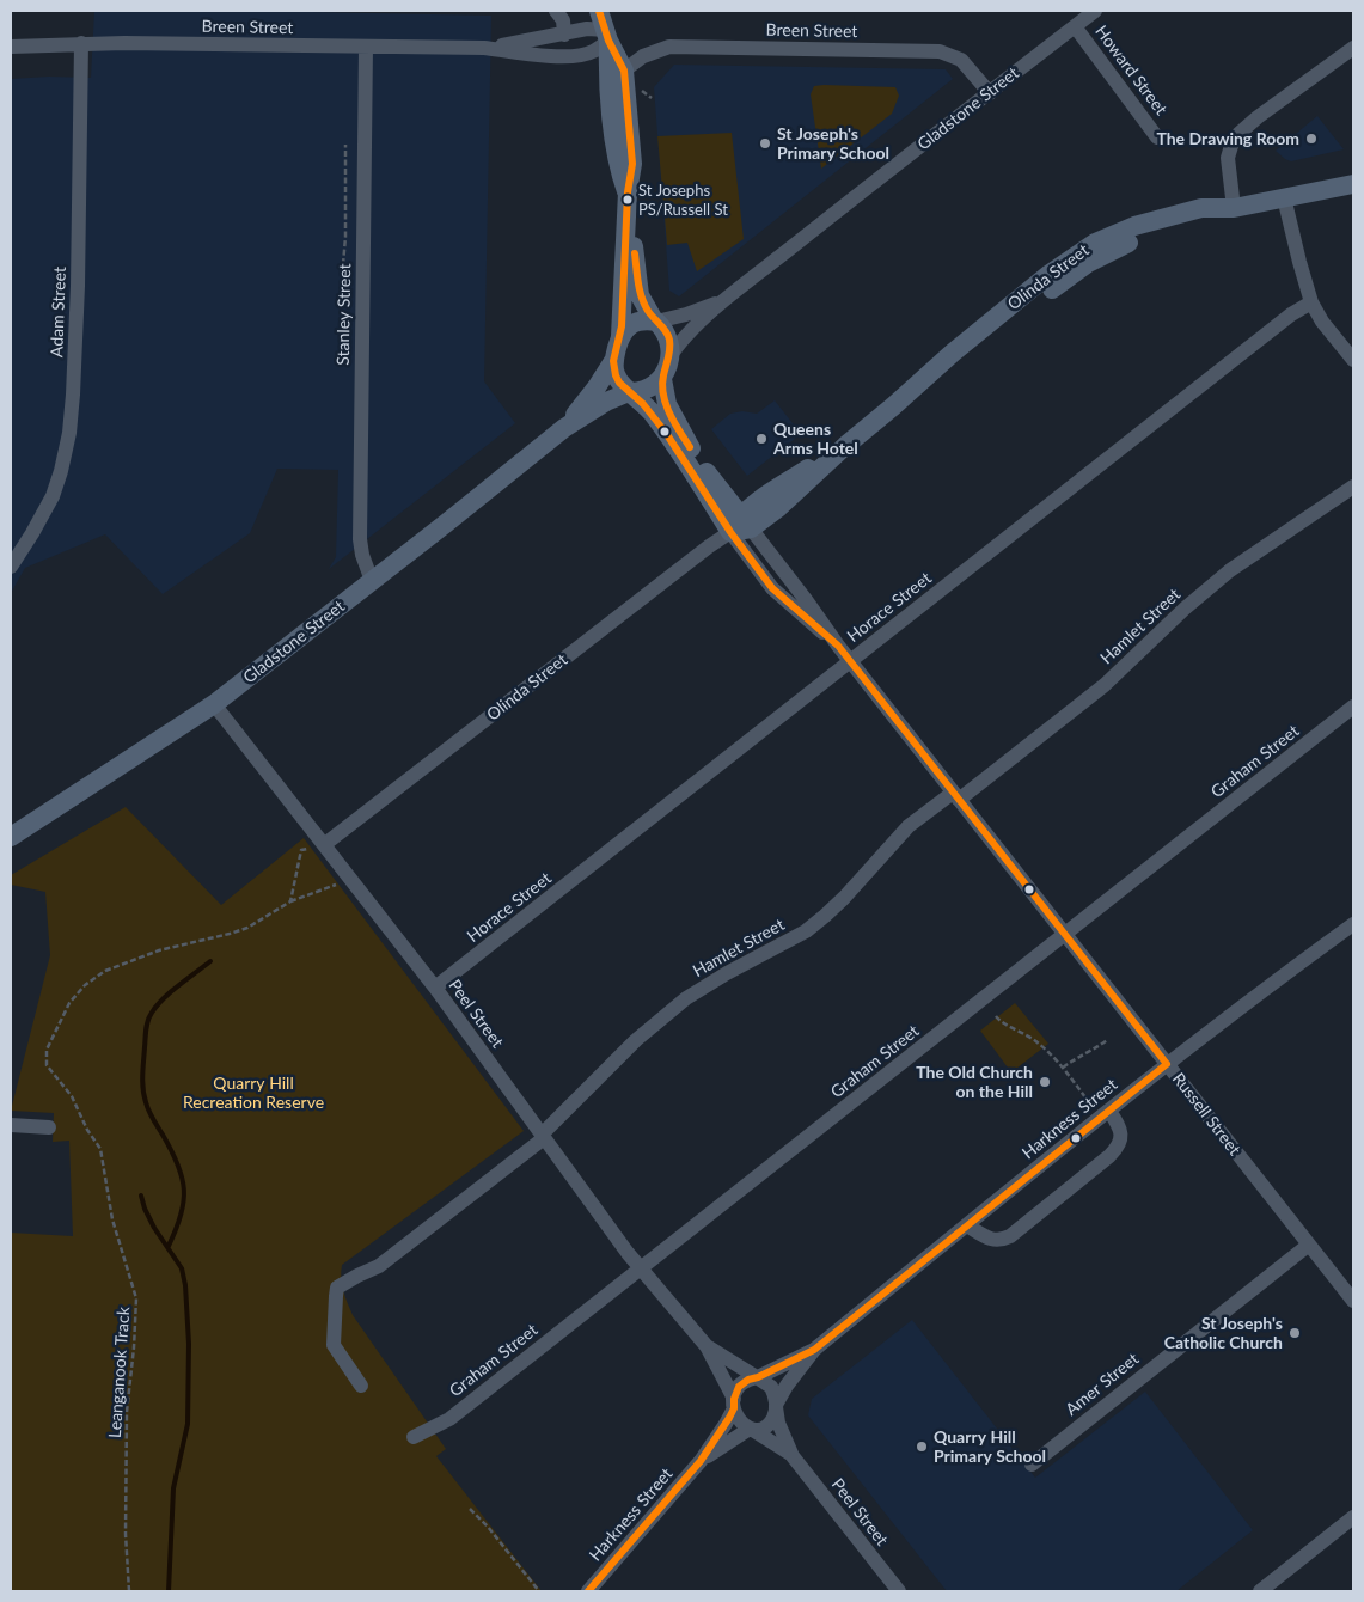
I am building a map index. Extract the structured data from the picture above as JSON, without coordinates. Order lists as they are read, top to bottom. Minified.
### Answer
{"streets":{"main road":["Gladstone Street","Olinda Street","Russell Street"],"street":["Breen Street","Howard Street","Adam Street","Stanley Street","Horace Street","Hamlet Street","Graham Street","Peel Street","Harkness Street","Amer Street"],"path":["Leanganook Track"]},"crossings":[["Breen Street","Gladstone Street"],["Breen Street","Adam Street"],["Breen Street","Stanley Street"],["Howard Street","Gladstone Street"],["Gladstone Street","Stanley Street"],["Gladstone Street","Peel Street"],["Gladstone Street","Russell Street"],["Olinda Street","Peel Street"],["Olinda Street","Russell Street"],["Horace Street","Peel Street"],["Horace Street","Russell Street"],["Hamlet Street","Peel Street"],["Hamlet Street","Russell Street"],["Graham Street","Peel Street"],["Graham Street","Russell Street"],["Peel Street","Harkness Street"],["Russell Street","Harkness Street"],["Russell Street","Amer Street"]],"parks":["Quarry Hill Recreation Reserve"],"places":["The Drawing Room","St Joseph's Primary School","St Josephs PS/Russell St","Queens Arms Hotel","The Old Church on the Hill","St Joseph's Catholic Church","Quarry Hill Primary School"]}
